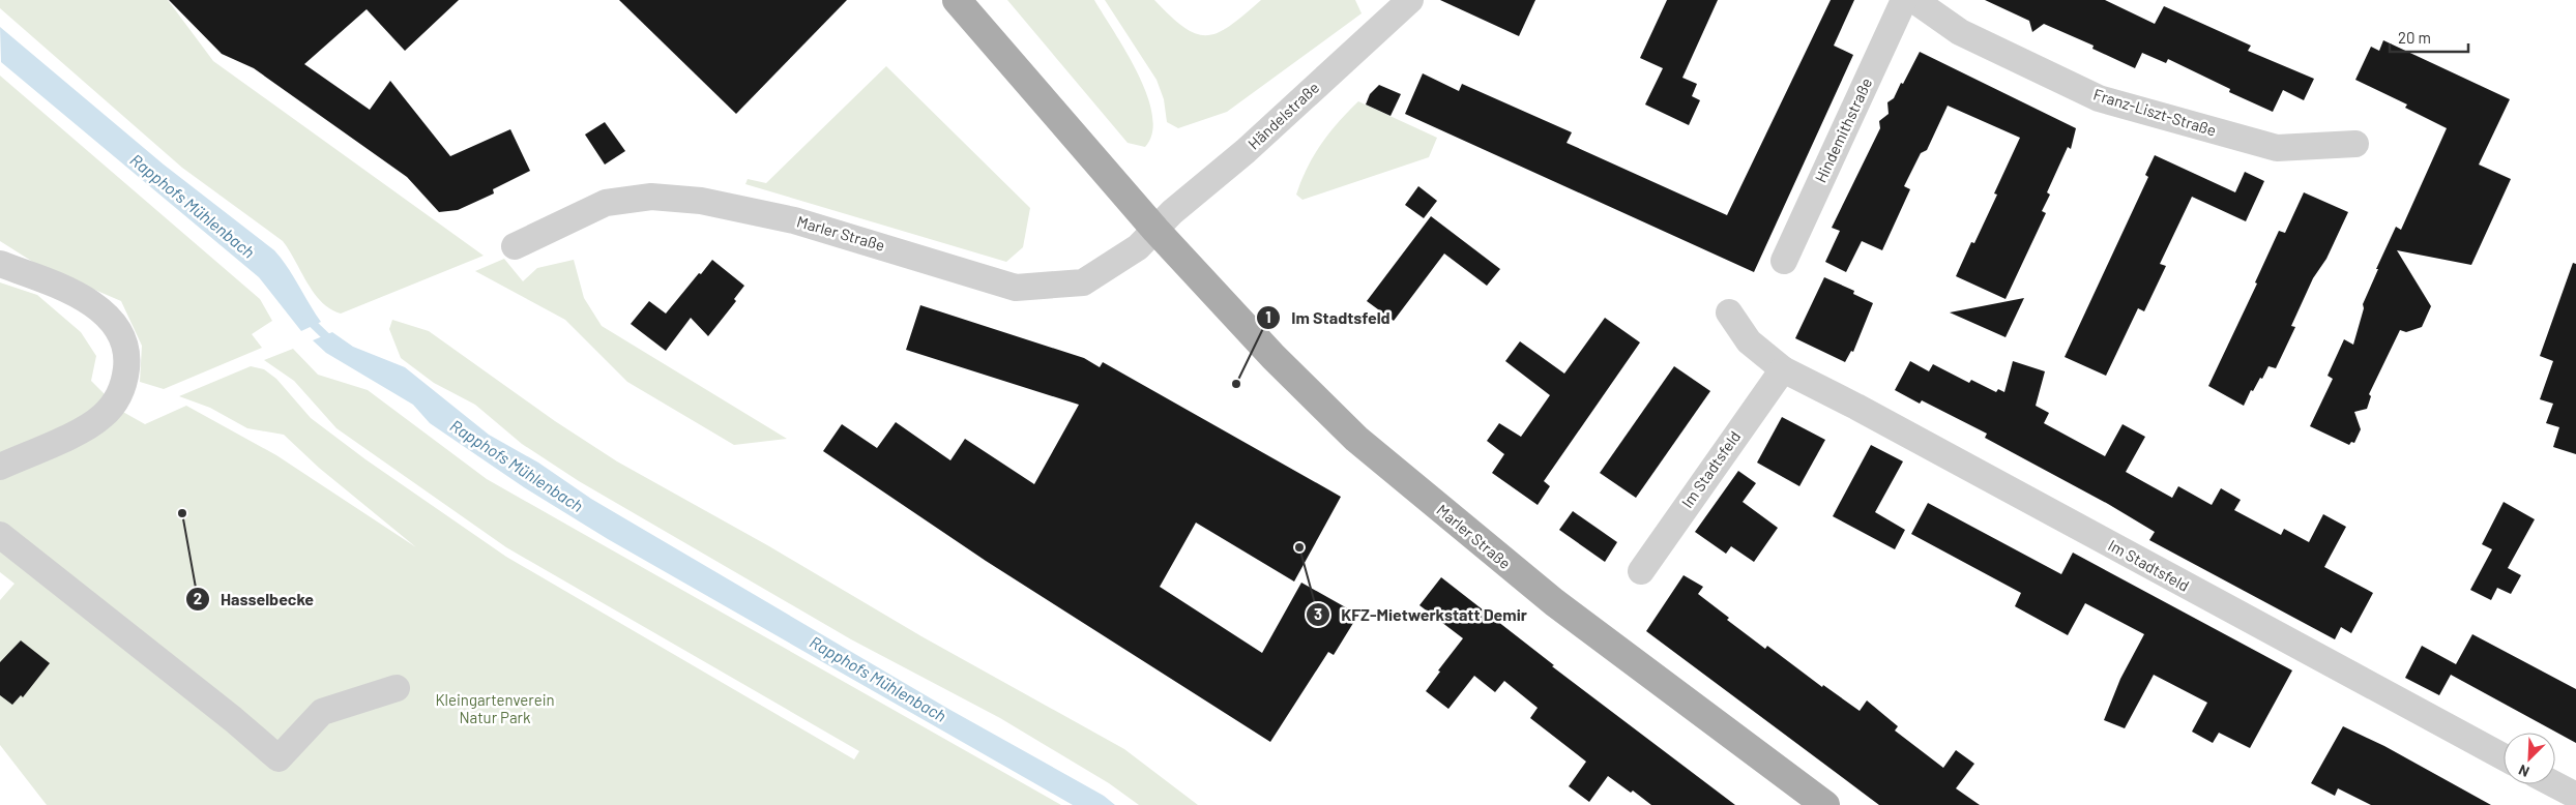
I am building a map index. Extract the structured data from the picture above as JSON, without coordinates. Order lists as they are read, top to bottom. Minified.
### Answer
{"streets":{"main road":["Marler Straße"],"street":["Franz-Liszt-Straße","Händelstraße","Hindemithstraße","Im Stadtsfeld"]},"crossings":[["Händelstraße","Marler Straße"]],"water":["Rapphofs Mühlenbach"],"parks":["Kleingartenverein Natur Park"],"places":["Im Stadtsfeld","Hasselbecke","KFZ-Mietwerkstatt Demir"],"scale_bar":"20 m","north":"bottom left"}
